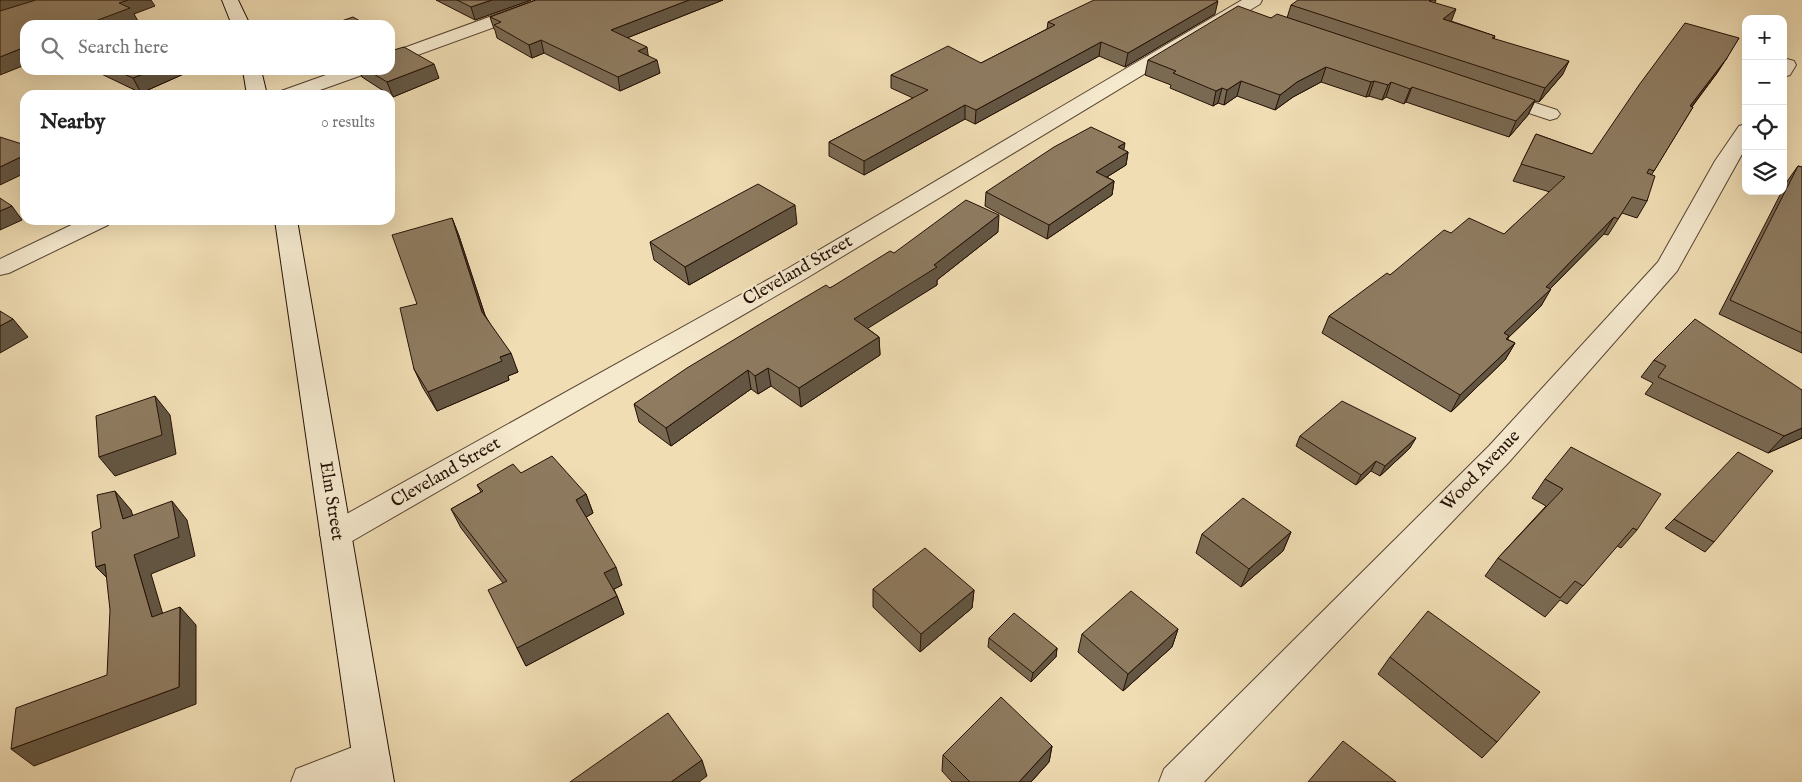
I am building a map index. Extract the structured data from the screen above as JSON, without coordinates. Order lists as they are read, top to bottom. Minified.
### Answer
{"streets":{"street":["Cleveland Street","Wood Avenue","Elm Street"]},"crossings":[["Cleveland Street","Elm Street"]],"page":{"map_buttons":["+","−"],"search":"Search here","heading":["Nearby","0 results"]}}
